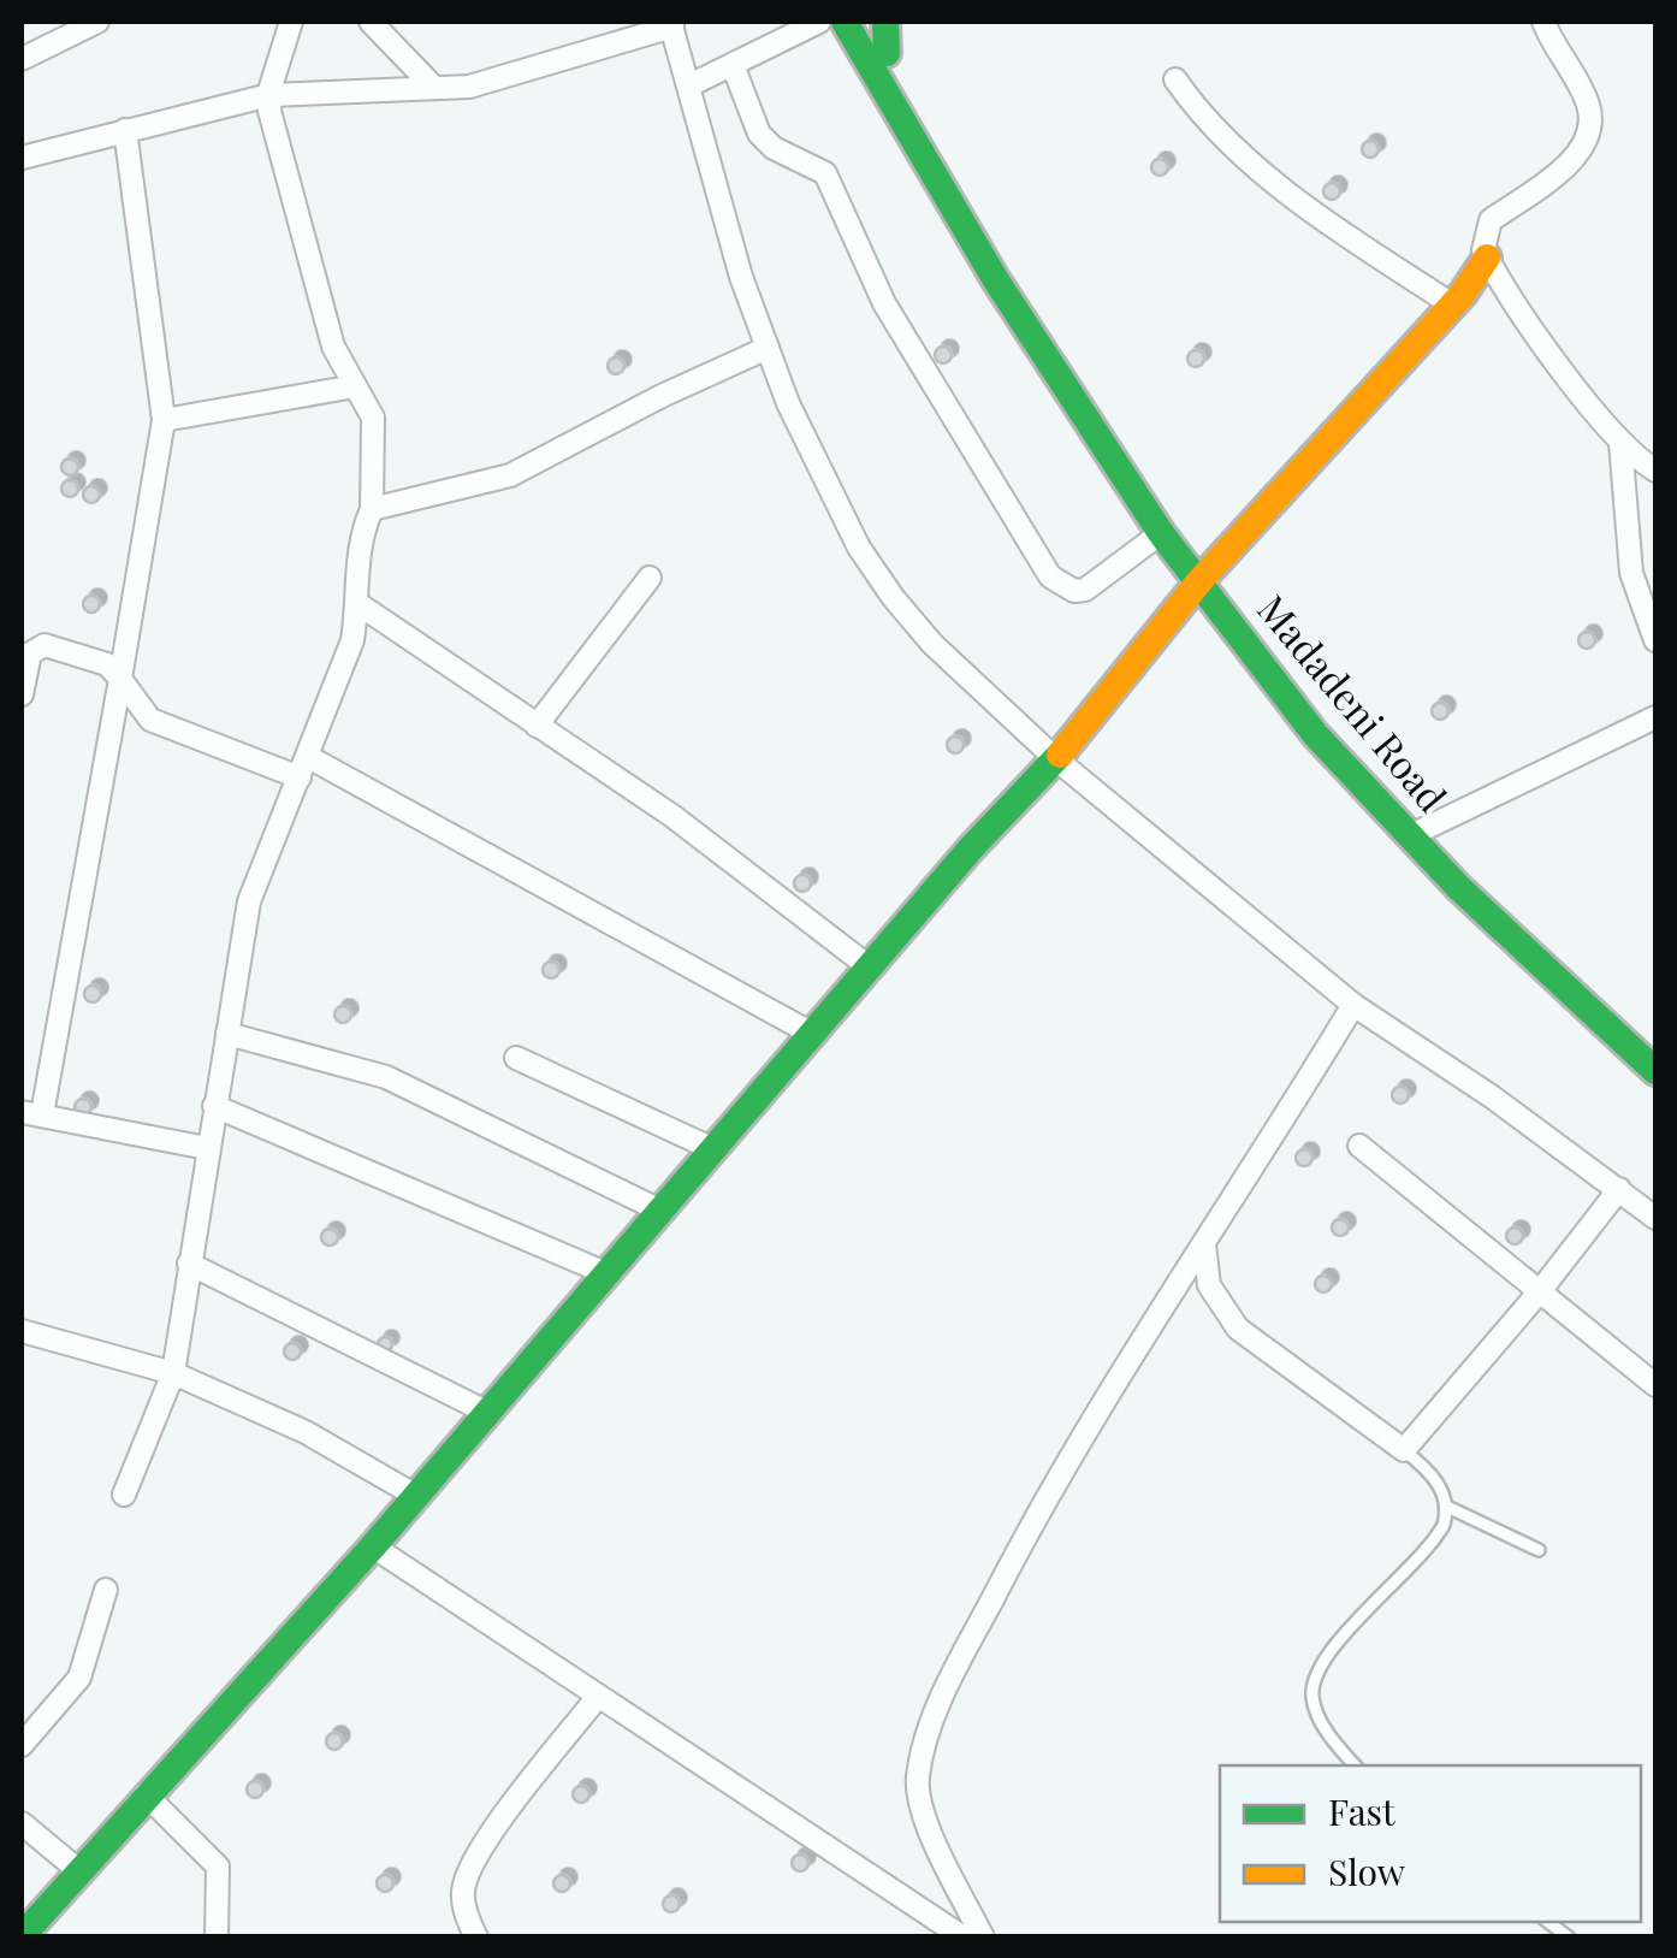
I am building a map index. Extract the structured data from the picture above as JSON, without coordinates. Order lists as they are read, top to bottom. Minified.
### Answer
{"streets":{"street":["Madadeni Road"]},"legend":["Fast","Slow"]}
